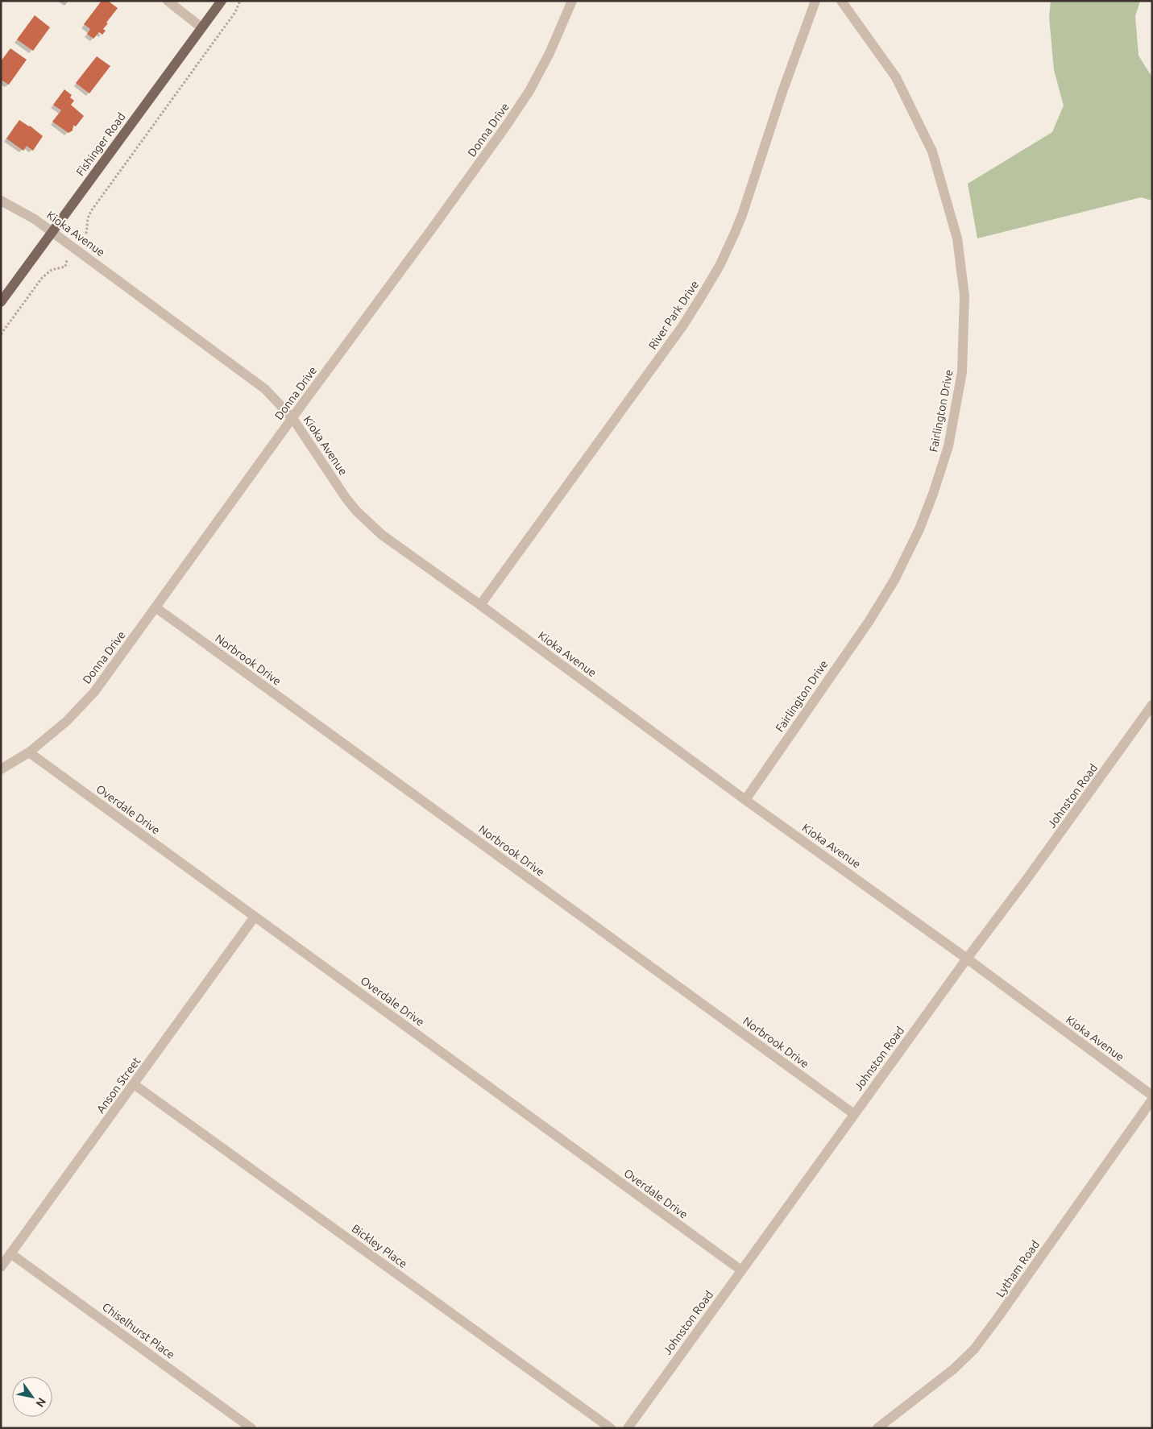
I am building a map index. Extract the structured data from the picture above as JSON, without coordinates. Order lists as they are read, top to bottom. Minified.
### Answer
{"streets":{"main road":["Fishinger Road"],"street":["Donna Drive","Kioka Avenue","River Park Drive","Fairlington Drive","Norbrook Drive","Johnston Road","Overdale Drive","Anson Street","Bickley Place","Lytham Road","Chiselhurst Place"]},"crossings":[["Donna Drive","Kioka Avenue"],["Donna Drive","Norbrook Drive"],["Donna Drive","Overdale Drive"],["Fishinger Road","Kioka Avenue"],["Kioka Avenue","River Park Drive"],["Kioka Avenue","Fairlington Drive"],["Kioka Avenue","Johnston Road"],["Norbrook Drive","Johnston Road"],["Johnston Road","Overdale Drive"],["Overdale Drive","Anson Street"],["Anson Street","Bickley Place"],["Anson Street","Chiselhurst Place"]],"north":"bottom right"}
